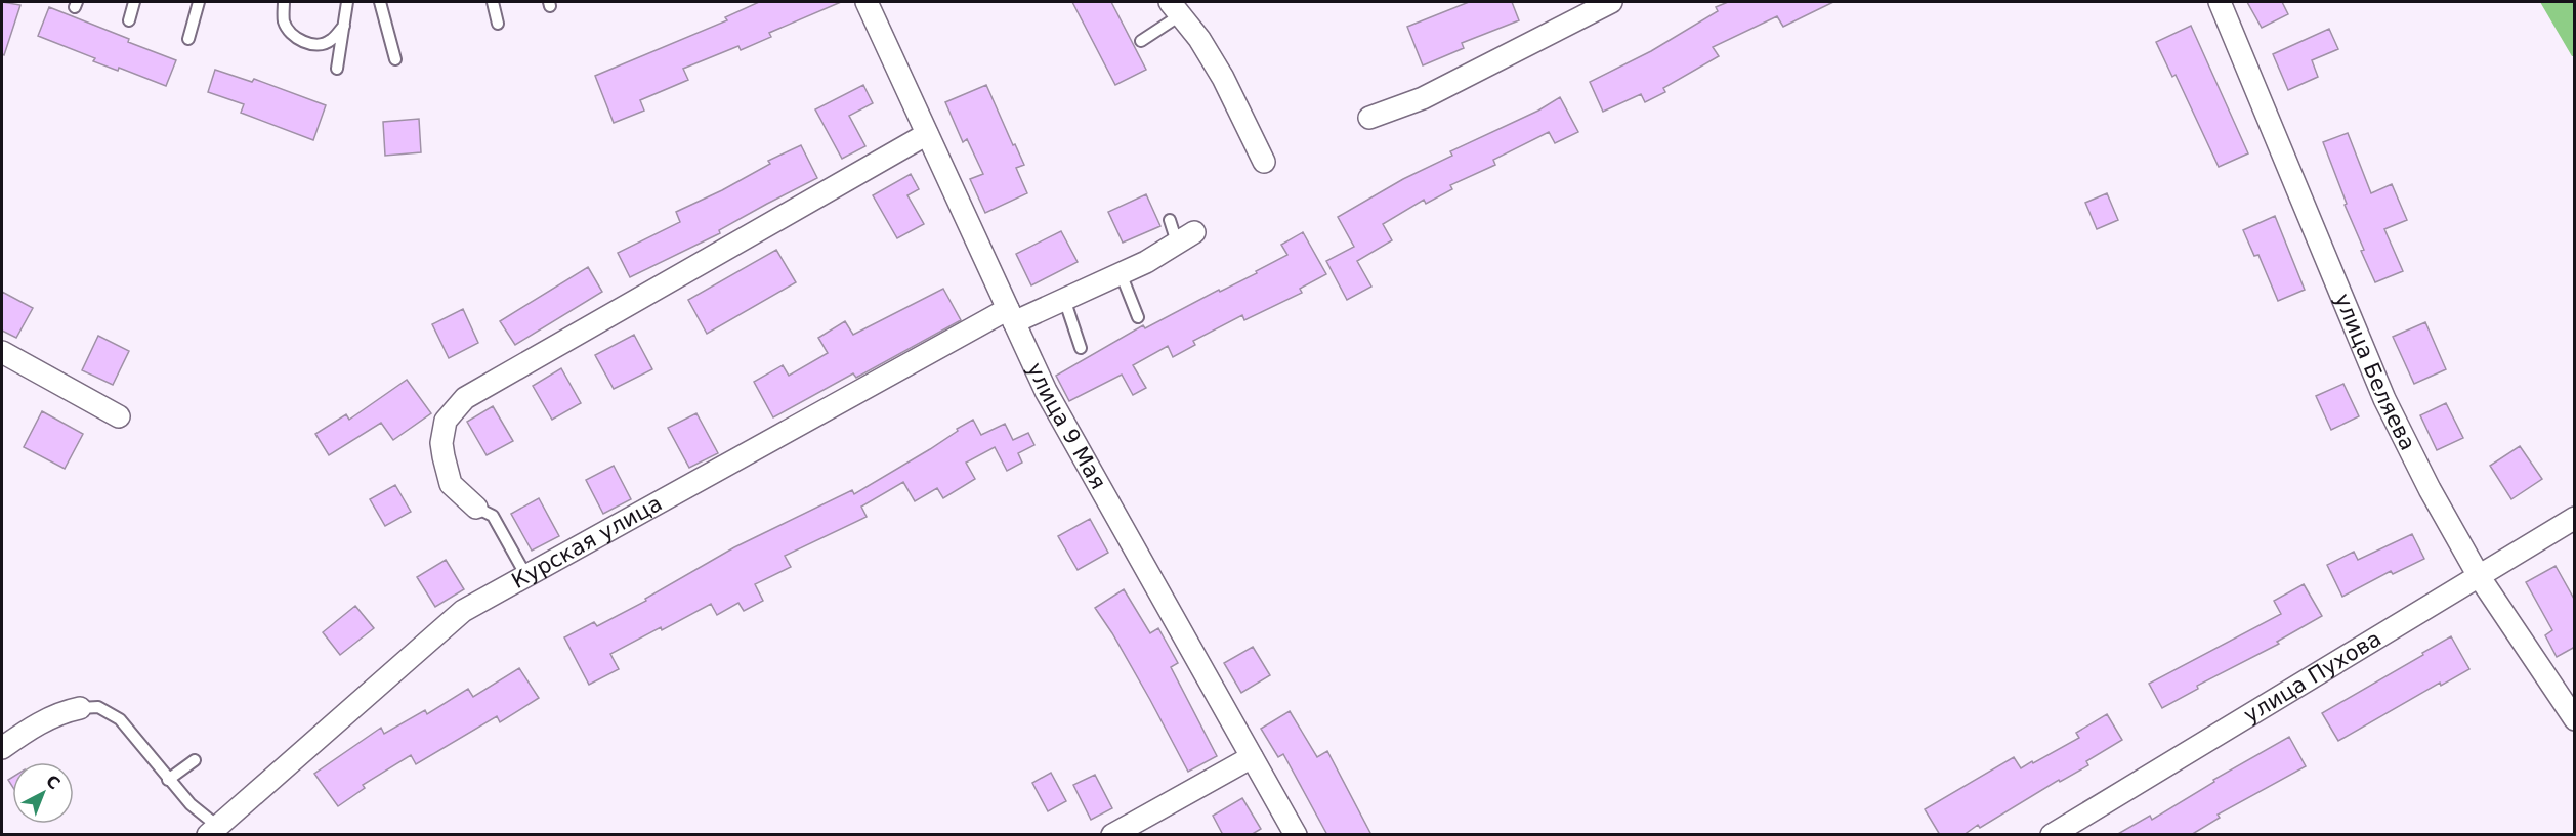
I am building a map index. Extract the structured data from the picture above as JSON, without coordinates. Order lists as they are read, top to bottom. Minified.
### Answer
{"streets":{"street":["улица Беляева","улица 9 Мая","Курская улица","улица Пухова"]},"crossings":[["улица Беляева","улица Пухова"],["улица 9 Мая","Курская улица"]],"north":"top right"}
